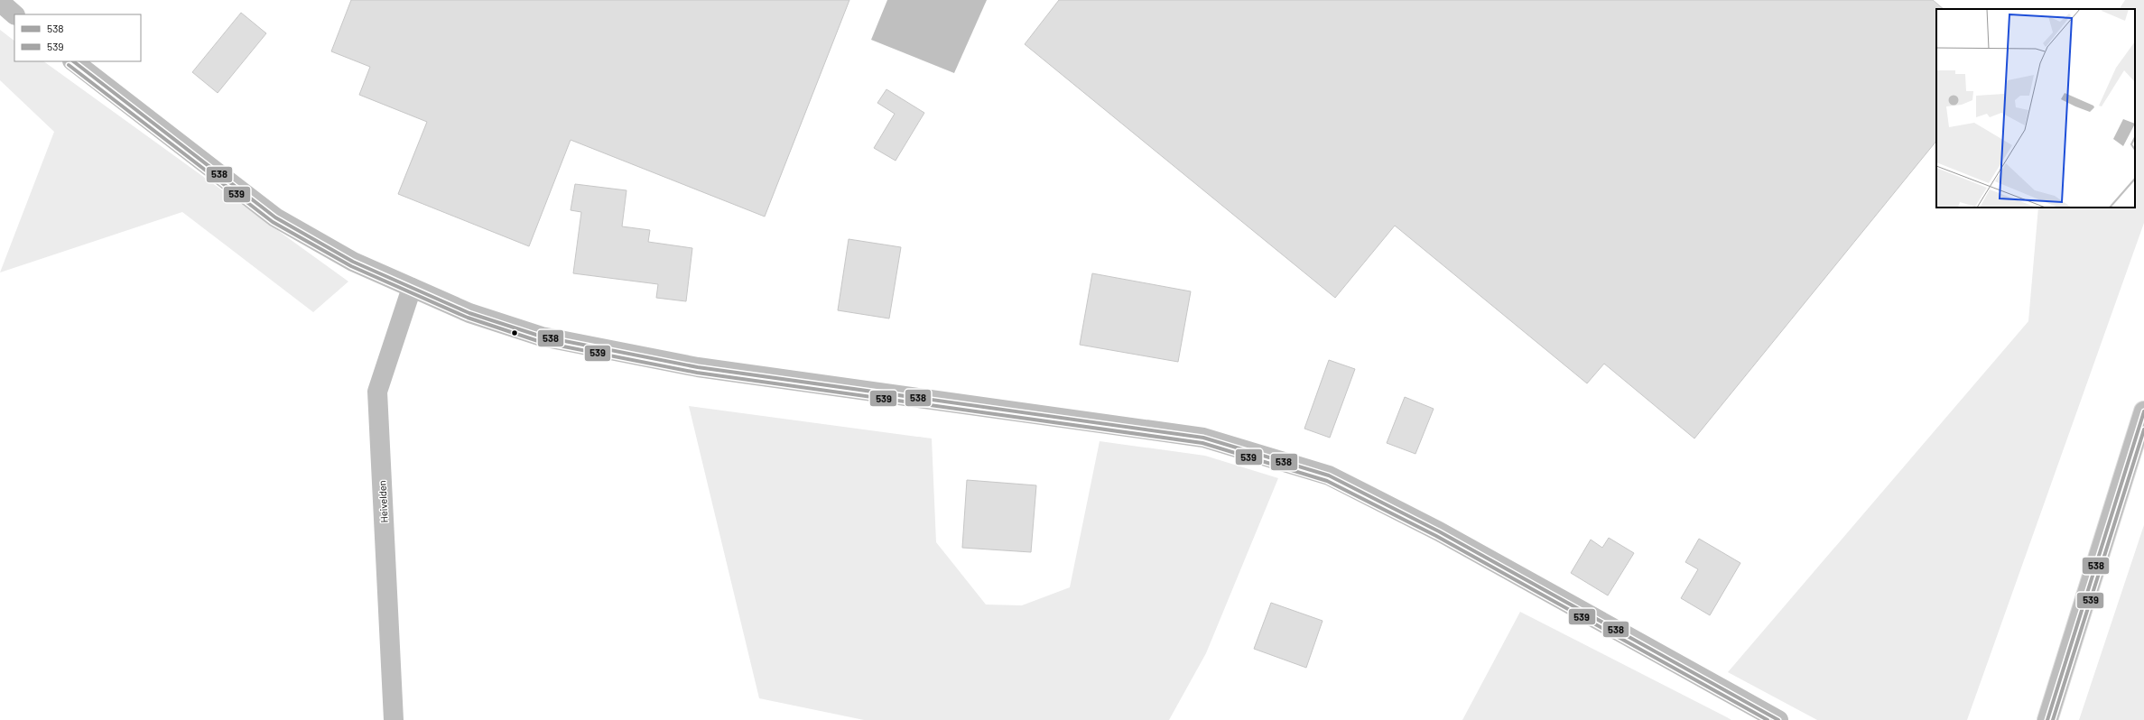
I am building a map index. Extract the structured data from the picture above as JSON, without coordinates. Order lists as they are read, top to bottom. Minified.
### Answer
{"streets":{"street":["Heivelden"]},"lines":["transit line 538","transit line 539"],"legend":["538","539"]}
